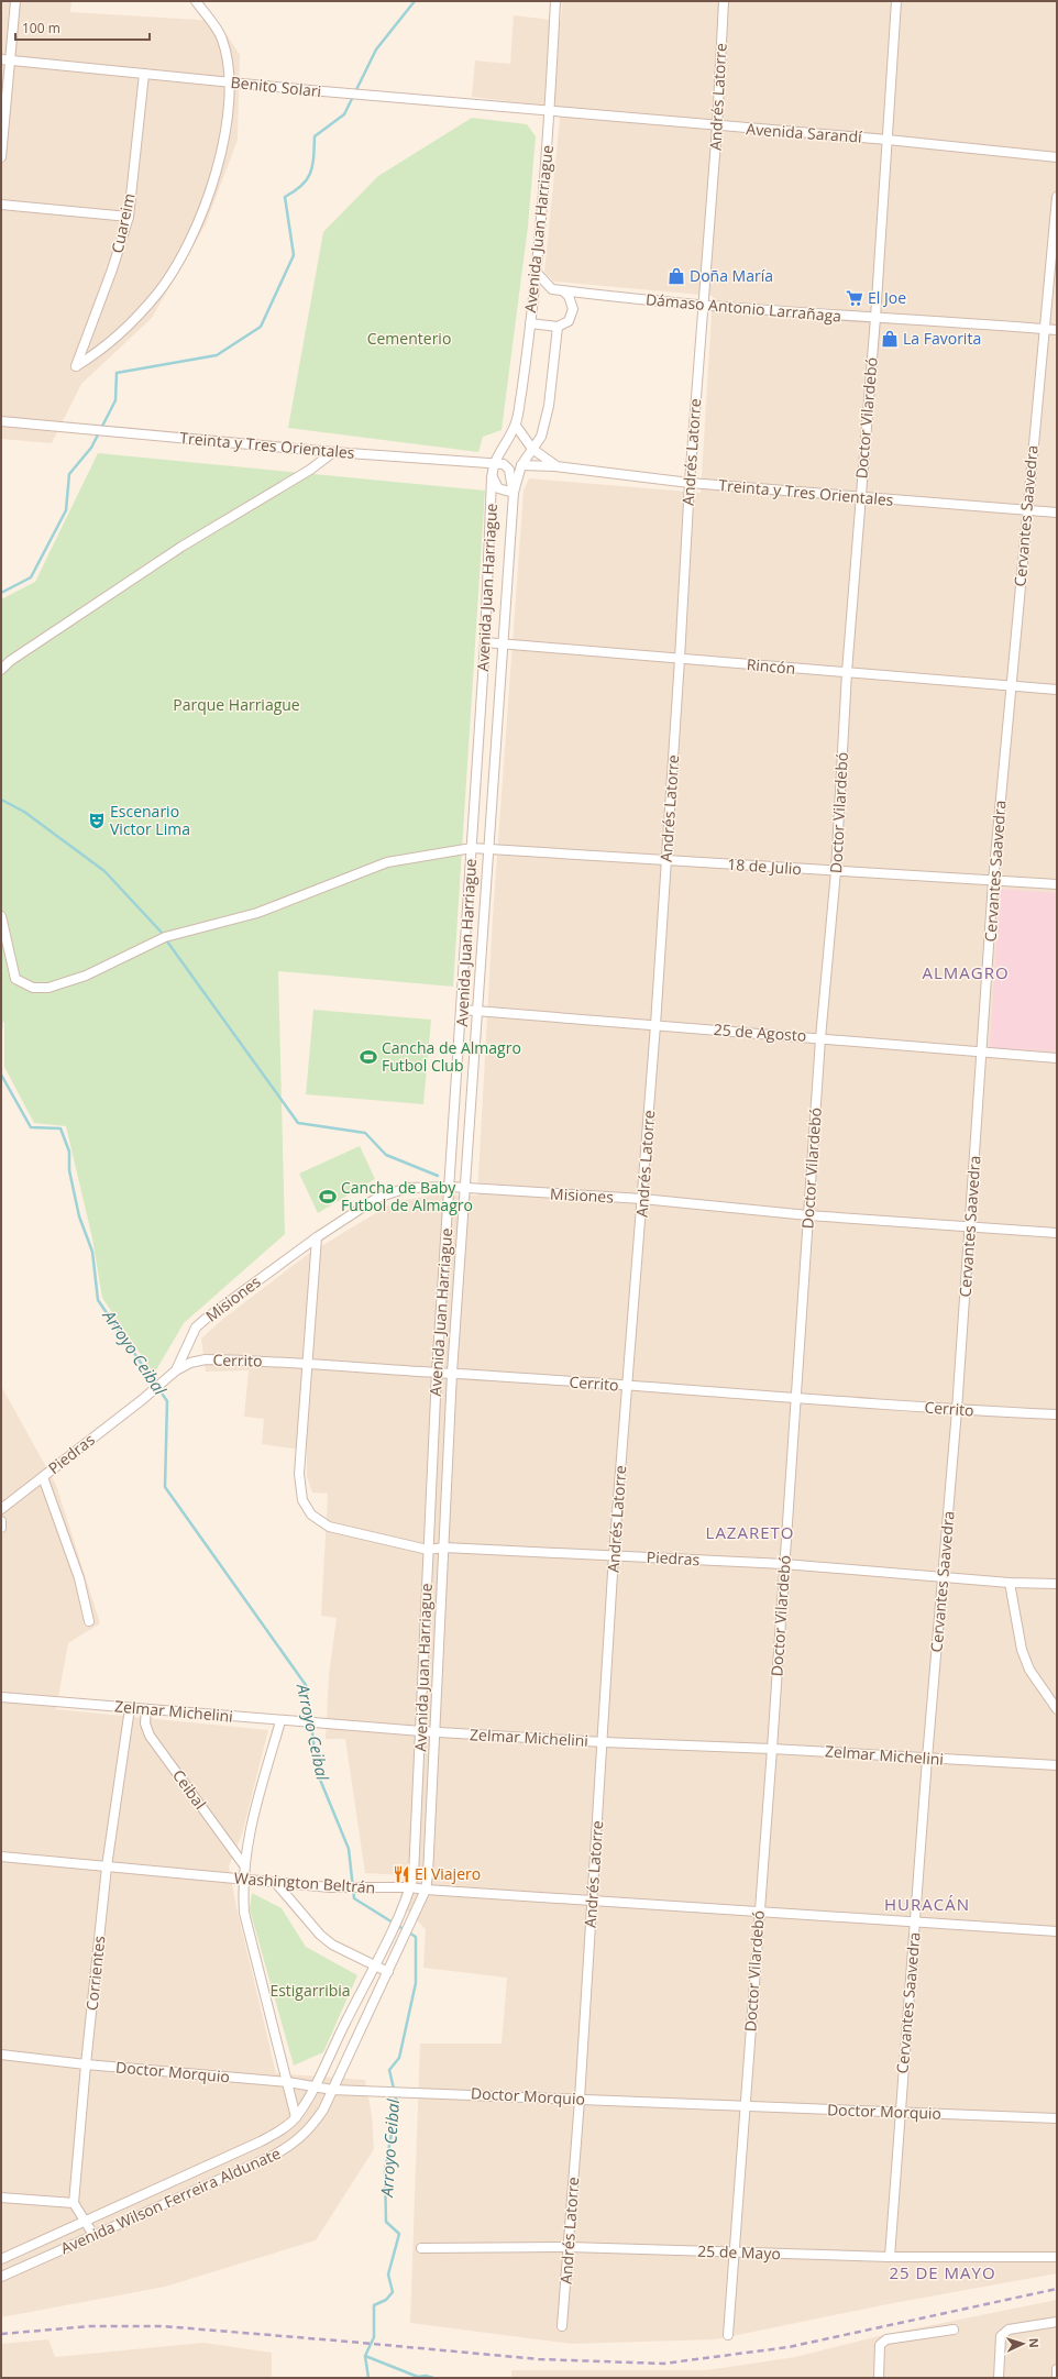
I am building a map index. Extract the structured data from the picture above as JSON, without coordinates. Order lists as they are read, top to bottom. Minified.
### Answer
{"streets":{"street":["Benito Solari","Andrés Latorre","Avenida Sarandí","Cuareim","Avenida Juan Harriague","Dámaso Antonio Larrañaga","Doctor Vilardebó","Treinta y Tres Orientales","Cervantes Saavedra","Rincón","18 de Julio","25 de Agosto","Misiones","Cerrito","Piedras","Zelmar Michelini","Ceibal","Washington Beltrán","Corrientes","Doctor Morquio","Avenida Wilson Ferreira Aldunate","25 de Mayo"]},"crossings":[["Benito Solari","Avenida Sarandí"],["Benito Solari","Cuareim"],["Benito Solari","Avenida Juan Harriague"],["Andrés Latorre","Avenida Sarandí"],["Andrés Latorre","Dámaso Antonio Larrañaga"],["Andrés Latorre","Treinta y Tres Orientales"],["Andrés Latorre","Rincón"],["Andrés Latorre","18 de Julio"],["Andrés Latorre","25 de Agosto"],["Andrés Latorre","Misiones"],["Andrés Latorre","Cerrito"],["Andrés Latorre","Piedras"],["Andrés Latorre","Zelmar Michelini"],["Andrés Latorre","Washington Beltrán"],["Andrés Latorre","Doctor Morquio"],["Andrés Latorre","25 de Mayo"],["Avenida Sarandí","Avenida Juan Harriague"],["Avenida Sarandí","Doctor Vilardebó"],["Avenida Juan Harriague","Dámaso Antonio Larrañaga"],["Avenida Juan Harriague","Treinta y Tres Orientales"],["Avenida Juan Harriague","Rincón"],["Avenida Juan Harriague","18 de Julio"],["Avenida Juan Harriague","25 de Agosto"],["Avenida Juan Harriague","Misiones"],["Avenida Juan Harriague","Cerrito"],["Avenida Juan Harriague","Piedras"],["Avenida Juan Harriague","Zelmar Michelini"],["Avenida Juan Harriague","Washington Beltrán"],["Avenida Juan Harriague","Avenida Wilson Ferreira Aldunate"],["Dámaso Antonio Larrañaga","Doctor Vilardebó"],["Dámaso Antonio Larrañaga","Cervantes Saavedra"],["Doctor Vilardebó","Treinta y Tres Orientales"],["Doctor Vilardebó","Rincón"],["Doctor Vilardebó","18 de Julio"],["Doctor Vilardebó","25 de Agosto"],["Doctor Vilardebó","Misiones"],["Doctor Vilardebó","Cerrito"],["Doctor Vilardebó","Piedras"],["Doctor Vilardebó","Zelmar Michelini"],["Doctor Vilardebó","Washington Beltrán"],["Doctor Vilardebó","Doctor Morquio"],["Doctor Vilardebó","25 de Mayo"],["Treinta y Tres Orientales","Cervantes Saavedra"],["Cervantes Saavedra","Rincón"],["Cervantes Saavedra","18 de Julio"],["Cervantes Saavedra","25 de Agosto"],["Cervantes Saavedra","Misiones"],["Cervantes Saavedra","Cerrito"],["Cervantes Saavedra","Piedras"],["Cervantes Saavedra","Zelmar Michelini"],["Cervantes Saavedra","Washington Beltrán"],["Cervantes Saavedra","Doctor Morquio"],["Cervantes Saavedra","25 de Mayo"],["Misiones","Cerrito"],["Cerrito","Piedras"],["Zelmar Michelini","Ceibal"],["Zelmar Michelini","Corrientes"],["Washington Beltrán","Corrientes"],["Corrientes","Doctor Morquio"],["Doctor Morquio","Avenida Wilson Ferreira Aldunate"]],"districts":["ALMAGRO","LAZARETO","HURACÁN","25 DE MAYO"],"water":["Arroyo Ceibal"],"parks":["Cementerio","Parque Harriague","Estigarribia"],"places":{"shop":["Doña María","La Favorita"],"supermarket":["El Joe"],"theatre":["Escenario Victor Lima"],"sports":["Cancha de Almagro Futbol Club","Cancha de Baby Futbol de Almagro"],"restaurant":["El Viajero"]},"scale_bar":"100 m","north":"right"}
